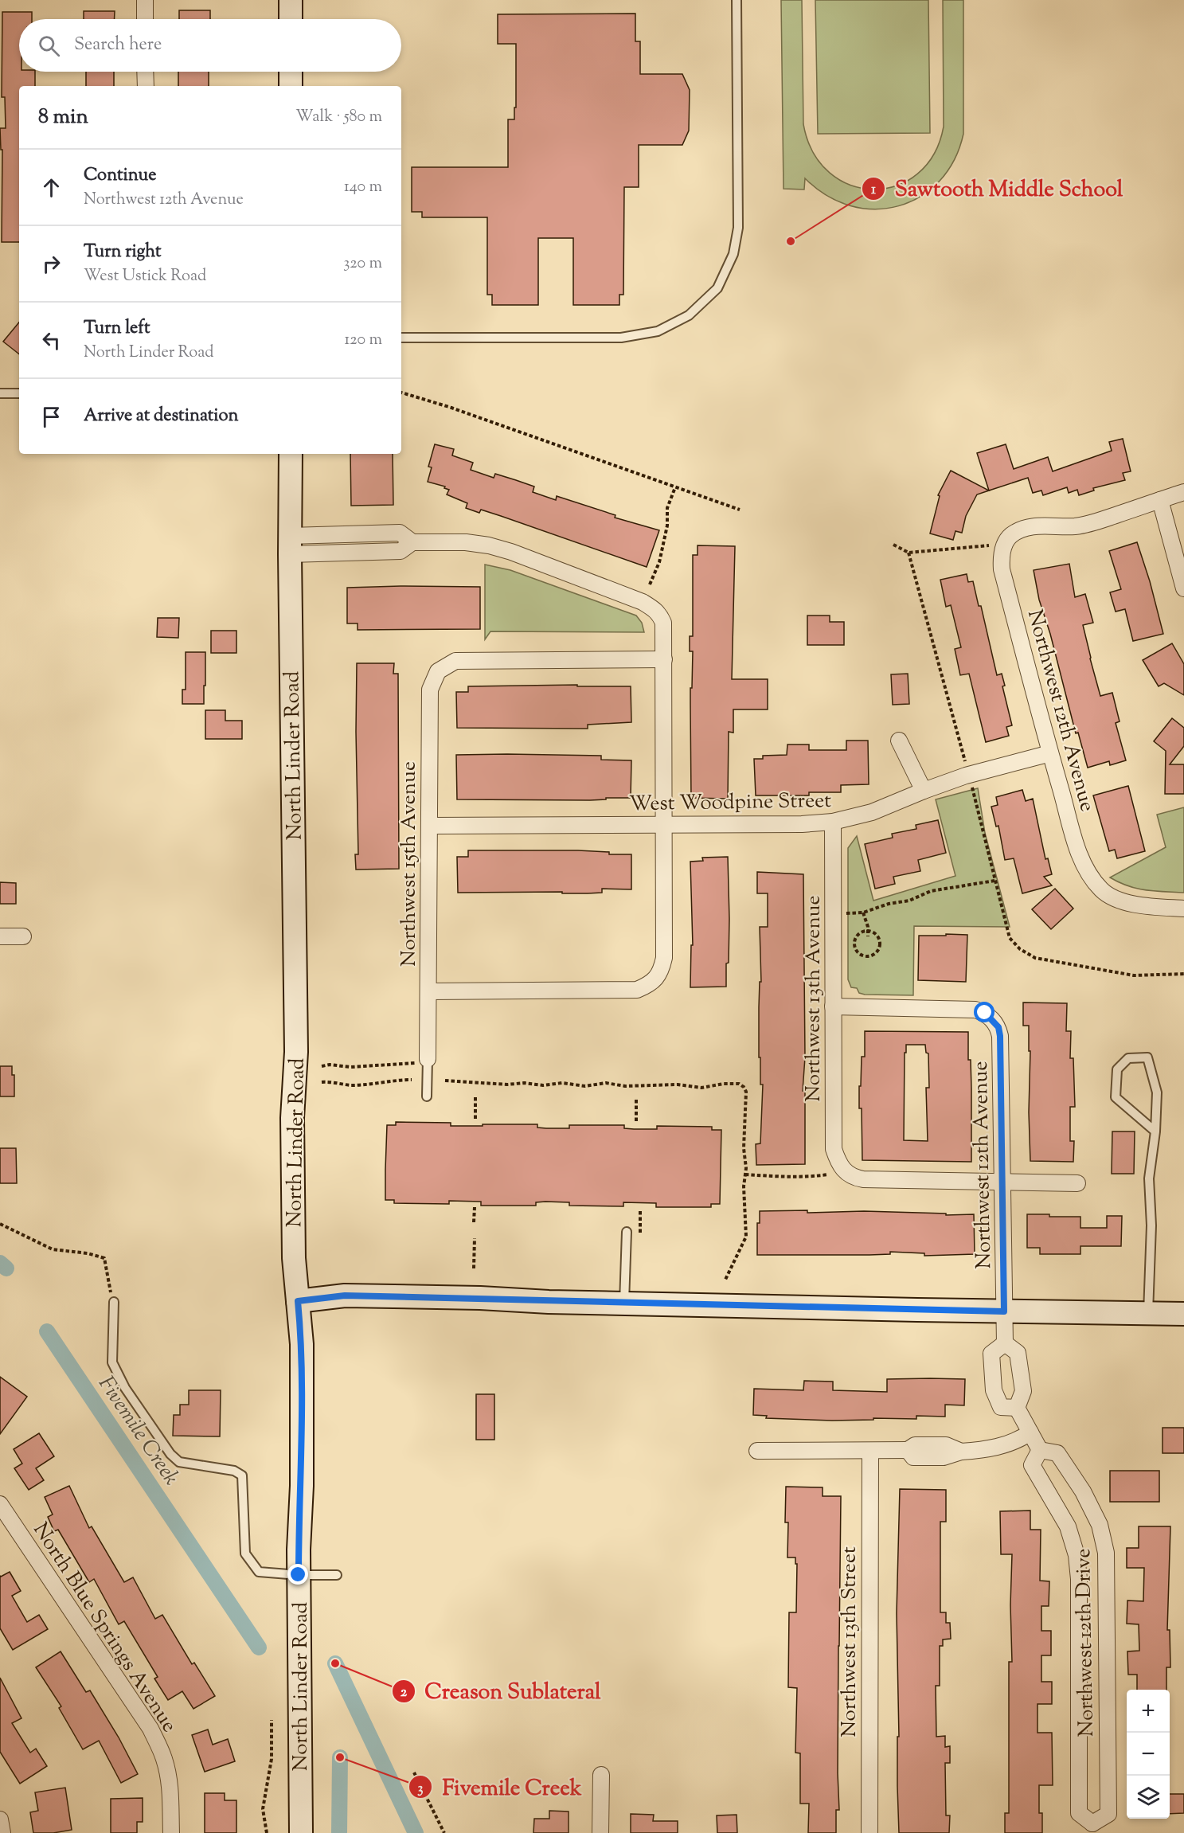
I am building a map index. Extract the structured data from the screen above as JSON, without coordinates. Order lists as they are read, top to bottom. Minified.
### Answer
{"streets":{"main road":["North Linder Road"],"street":["Northwest 12th Avenue","West Woodpine Street","Northwest 15th Avenue","Northwest 13th Avenue","North Blue Springs Avenue","Northwest 13th Street","Northwest 12th Drive"]},"crossings":[["Northwest 12th Avenue","West Woodpine Street"],["Northwest 12th Avenue","Northwest 13th Avenue"],["West Woodpine Street","Northwest 15th Avenue"],["West Woodpine Street","Northwest 13th Avenue"]],"water":["Fivemile Creek"],"places":["Sawtooth Middle School","Creason Sublateral","Fivemile Creek"],"page":{"search":"Search here","heading":["8 min","Walk · 580 m"],"list":[["Continue","Northwest 12th Avenue","140 m"],["Turn right","West Ustick Road","320 m"],["Turn left","North Linder Road","120 m"],"Arrive at destination"],"map_buttons":["+","−"]}}
